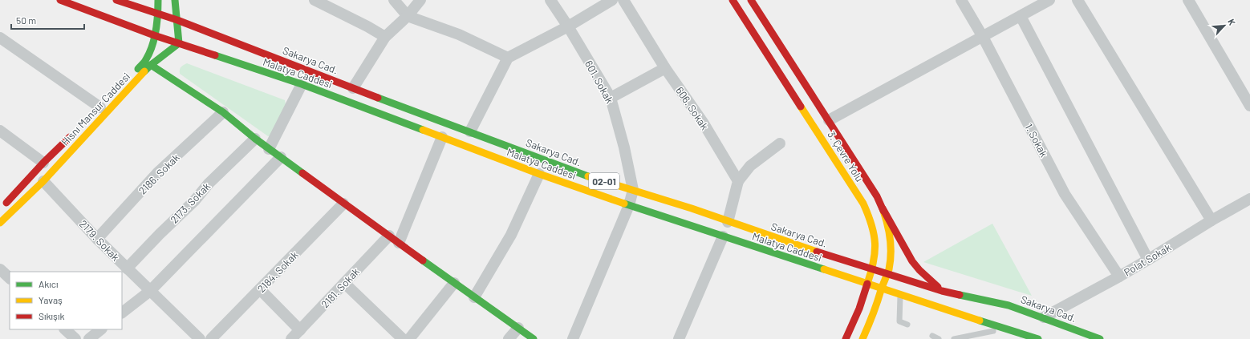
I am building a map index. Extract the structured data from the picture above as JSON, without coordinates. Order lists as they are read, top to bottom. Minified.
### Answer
{"streets":{"main road":["Sakarya Cad.","Malatya Caddesi","Hısnı Mansur Caddesi","3. Çevre Yolu","02-01"],"street":["601. Sokak","606. Sokak","1. Sokak","2186. Sokak","2173. Sokak","2179. Sokak","Polat Sokak","2184. Sokak","2181. Sokak"]},"crossings":[["Sakarya Cad.","601. Sokak"],["Sakarya Cad.","3. Çevre Yolu"],["Sakarya Cad.","Polat Sokak"],["Malatya Caddesi","Hısnı Mansur Caddesi"],["Malatya Caddesi","3. Çevre Yolu"],["Hısnı Mansur Caddesi","2179. Sokak"],["1. Sokak","Polat Sokak"],["2186. Sokak","2179. Sokak"],["2173. Sokak","2179. Sokak"]],"legend":["Akıcı","Yavaş","Sıkışık"],"scale_bar":"50 m","north":"top right"}
